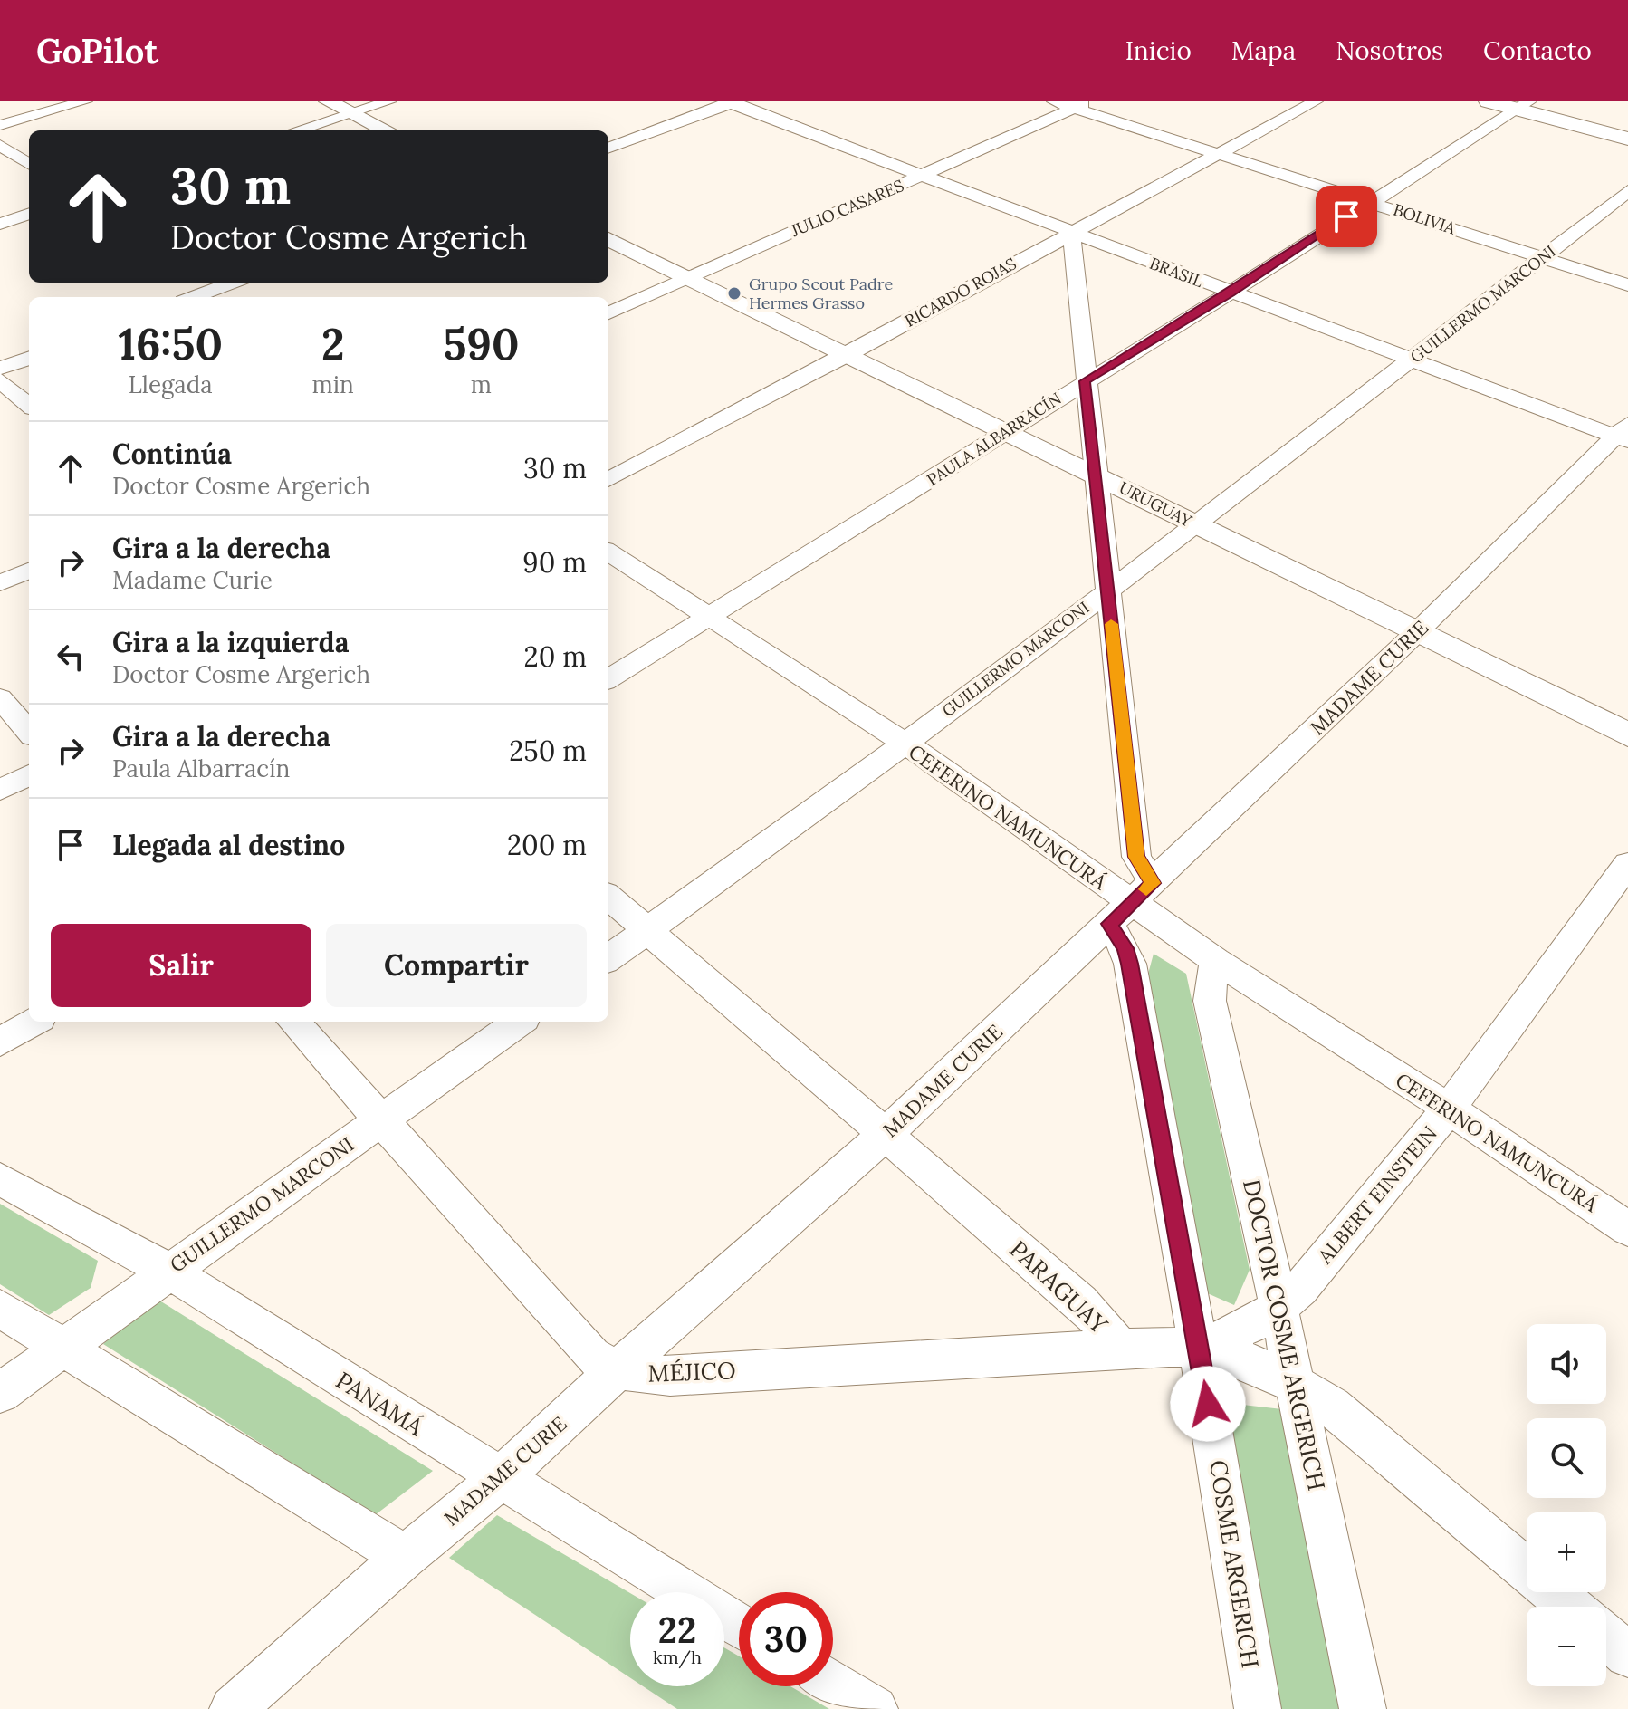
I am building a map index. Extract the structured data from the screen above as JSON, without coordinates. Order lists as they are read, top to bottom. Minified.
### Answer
{"streets":{"street":["JULIO CASARES","BOLIVIA","BRASIL","RICARDO ROJAS","GUILLERMO MARCONI","PAULA ALBARRACÍN","URUGUAY","MADAME CURIE","CEFERINO NAMUNCURÁ","ALBERT EINSTEIN","PARAGUAY","DOCTOR COSME ARGERICH","MÉJICO","PANAMÁ","COSME ARGERICH"]},"crossings":[["JULIO CASARES","BOLIVIA"],["JULIO CASARES","BRASIL"],["JULIO CASARES","URUGUAY"],["BOLIVIA","RICARDO ROJAS"],["BOLIVIA","GUILLERMO MARCONI"],["BOLIVIA","PAULA ALBARRACÍN"],["BRASIL","RICARDO ROJAS"],["BRASIL","GUILLERMO MARCONI"],["BRASIL","PAULA ALBARRACÍN"],["BRASIL","MADAME CURIE"],["RICARDO ROJAS","URUGUAY"],["GUILLERMO MARCONI","URUGUAY"],["GUILLERMO MARCONI","CEFERINO NAMUNCURÁ"],["GUILLERMO MARCONI","PARAGUAY"],["GUILLERMO MARCONI","MÉJICO"],["GUILLERMO MARCONI","PANAMÁ"],["PAULA ALBARRACÍN","URUGUAY"],["PAULA ALBARRACÍN","CEFERINO NAMUNCURÁ"],["URUGUAY","MADAME CURIE"],["MADAME CURIE","CEFERINO NAMUNCURÁ"],["MADAME CURIE","PARAGUAY"],["MADAME CURIE","MÉJICO"],["MADAME CURIE","PANAMÁ"],["MADAME CURIE","COSME ARGERICH"],["CEFERINO NAMUNCURÁ","ALBERT EINSTEIN"],["CEFERINO NAMUNCURÁ","DOCTOR COSME ARGERICH"],["CEFERINO NAMUNCURÁ","COSME ARGERICH"],["ALBERT EINSTEIN","PARAGUAY"],["ALBERT EINSTEIN","DOCTOR COSME ARGERICH"],["ALBERT EINSTEIN","COSME ARGERICH"],["PARAGUAY","DOCTOR COSME ARGERICH"],["PARAGUAY","MÉJICO"],["PARAGUAY","COSME ARGERICH"]],"places":["Grupo Scout Padre Hermes Grasso"],"page":{"header":"GoPilot","nav":["Inicio","Mapa","Nosotros","Contacto"],"turn":["30 m","Doctor Cosme Argerich"],"eta":["16:50","Llegada","2","min","590","m"],"list":[{"name":"Continúa","note":"Doctor Cosme Argerich","value":"30 m"},{"name":"Gira a la derecha","note":"Madame Curie","value":"90 m"},{"name":"Gira a la izquierda","note":"Doctor Cosme Argerich","value":"20 m"},{"name":"Gira a la derecha","note":"Paula Albarracín","value":"250 m"},{"name":"Llegada al destino","value":"200 m"}],"buttons":["Salir","Compartir"],"map_buttons":["+","−"],"speed":"22 km/h","limit":"30"}}
